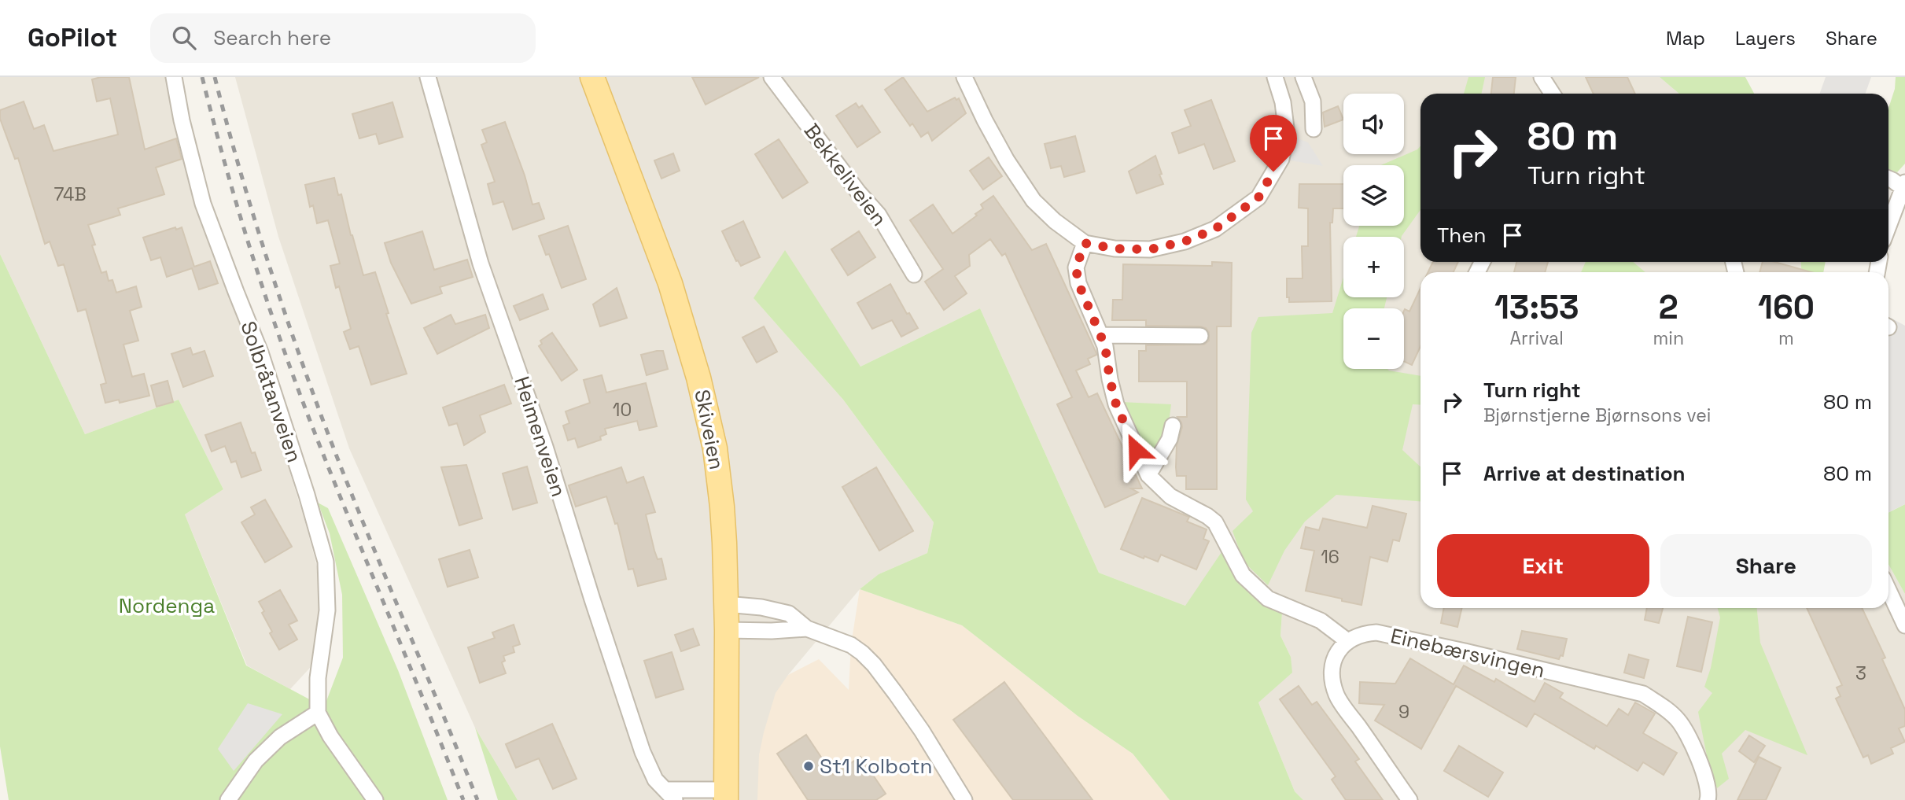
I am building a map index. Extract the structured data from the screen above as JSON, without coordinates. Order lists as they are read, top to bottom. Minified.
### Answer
{"streets":{"main road":["Skiveien"],"street":["Bekkeliveien","Solbråtanveien","Heimenveien","Einebærsvingen"]},"crossings":[["Skiveien","Heimenveien"]],"parks":["Nordenga"],"places":["St1 Kolbotn"],"house_numbers":["74B","10","16","3","9"],"page":{"header":"GoPilot","search":"Search here","nav":["Map","Layers","Share"],"map_buttons":["+","−"],"turn":["80 m","Turn right"],"then":"Then","eta":["13:53","Arrival","2","min","160","m"],"list":[{"name":"Turn right","note":"Bjørnstjerne Bjørnsons vei","value":"80 m"},{"name":"Arrive at destination","value":"80 m"}],"buttons":["Exit","Share"]}}
